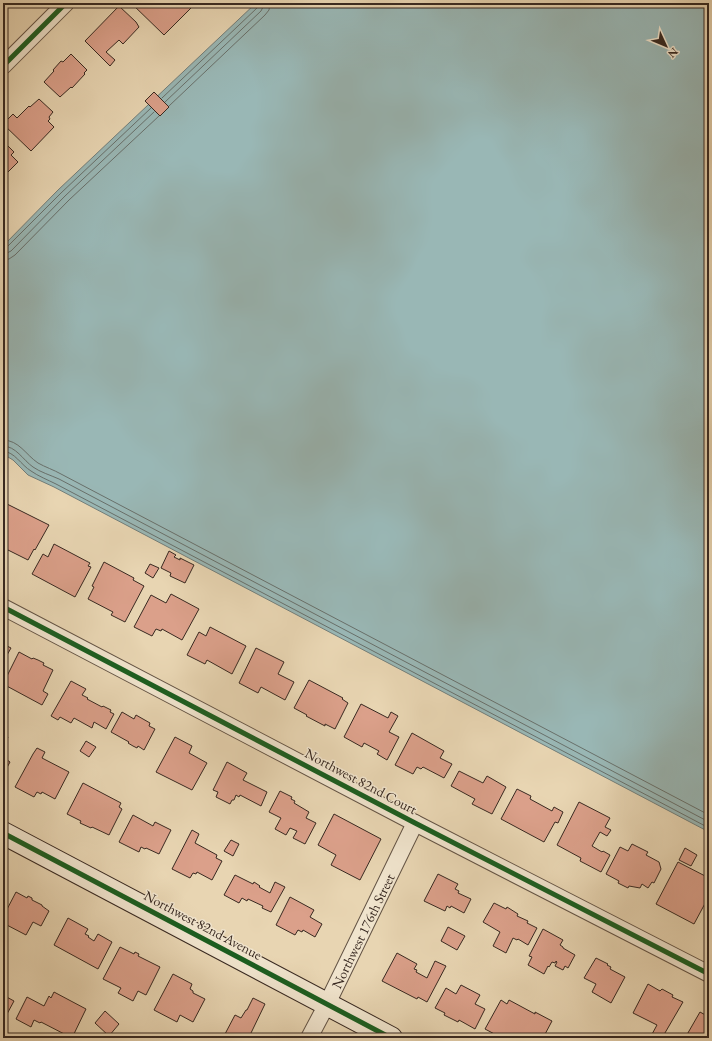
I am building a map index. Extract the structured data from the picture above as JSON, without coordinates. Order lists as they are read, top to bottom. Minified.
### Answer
{"streets":{"street":["Northwest 82nd Court","Northwest 82nd Avenue","Northwest 176th Street"]},"crossings":[["Northwest 82nd Court","Northwest 176th Street"],["Northwest 82nd Avenue","Northwest 176th Street"]],"north":"bottom right"}
